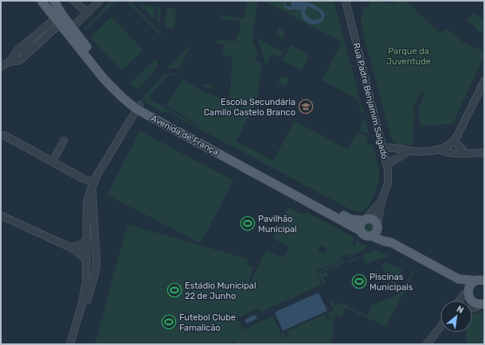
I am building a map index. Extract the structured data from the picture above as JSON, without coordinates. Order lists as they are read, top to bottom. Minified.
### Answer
{"streets":{"main road":["Avenida de França"],"street":["Rua Padre Benjamim Salgado"]},"crossings":[["Rua Padre Benjamim Salgado","Avenida de França"]],"parks":["Parque da Juventude"],"places":{"school or university":["Escola Secundária Camilo Castelo Branco"],"sports":["Pavilhão Municipal","Piscinas Municipais","Estádio Municipal 22 de Junho","Futebol Clube Famalicão"]},"north":"top right"}
